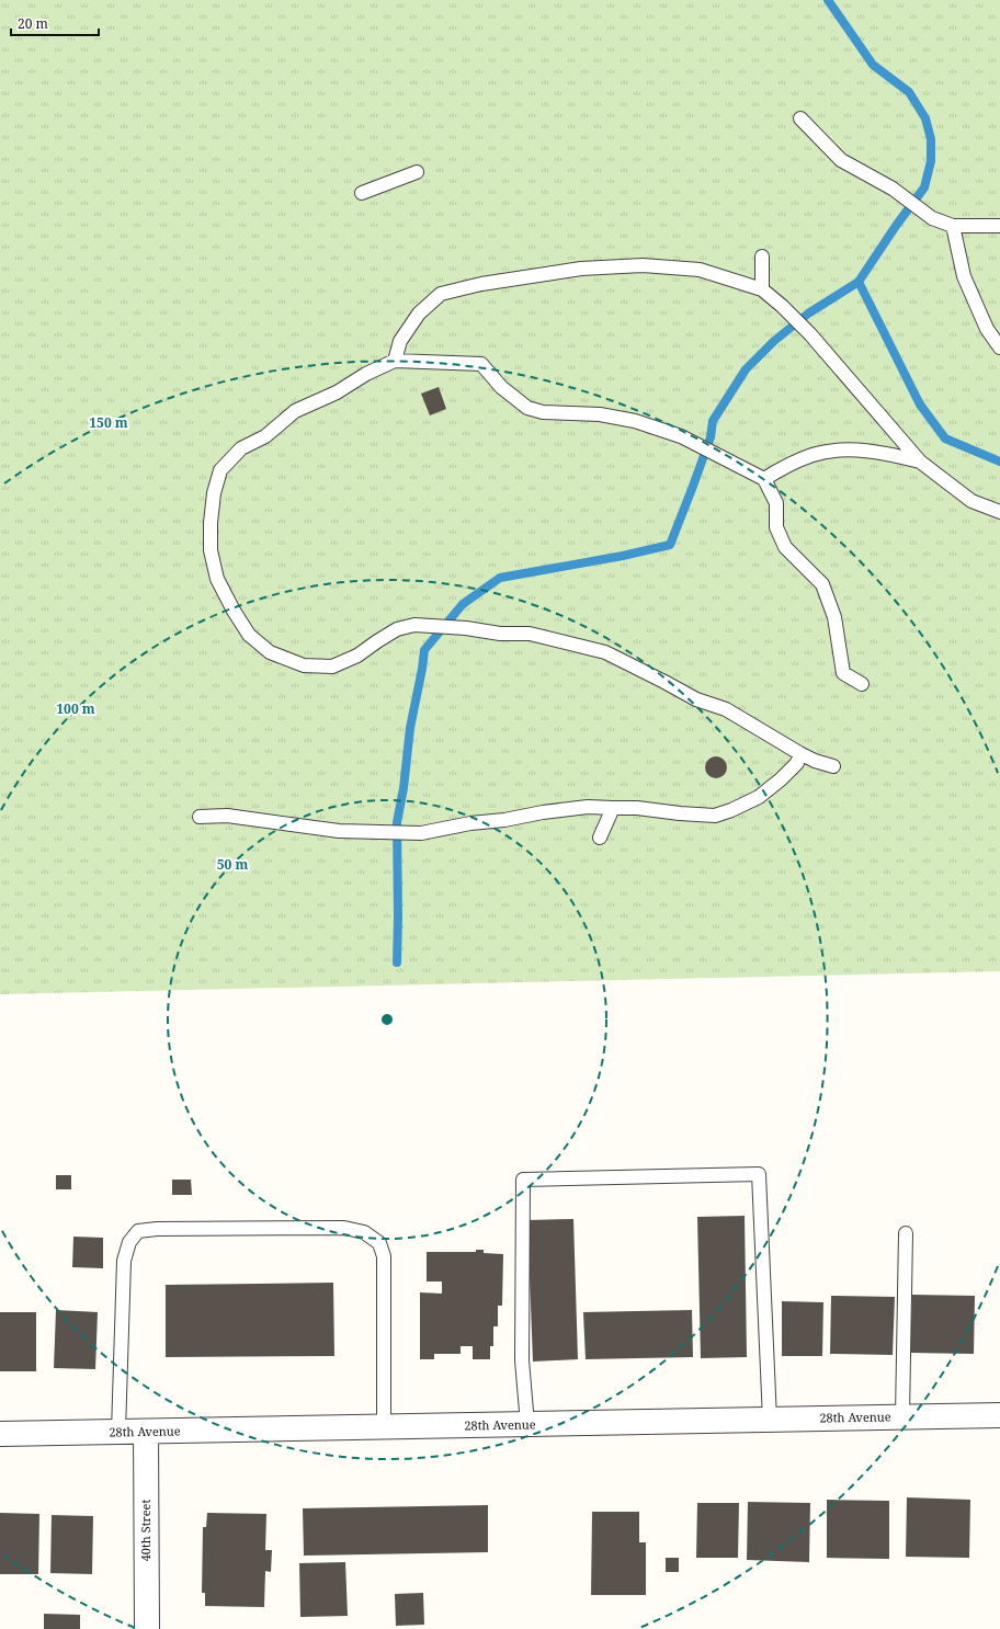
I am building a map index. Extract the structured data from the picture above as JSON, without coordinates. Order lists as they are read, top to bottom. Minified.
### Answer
{"streets":{"street":["28th Avenue","40th Street"]},"crossings":[["28th Avenue","40th Street"]],"scale_bar":"20 m","rings":["150 m","100 m","50 m"]}
